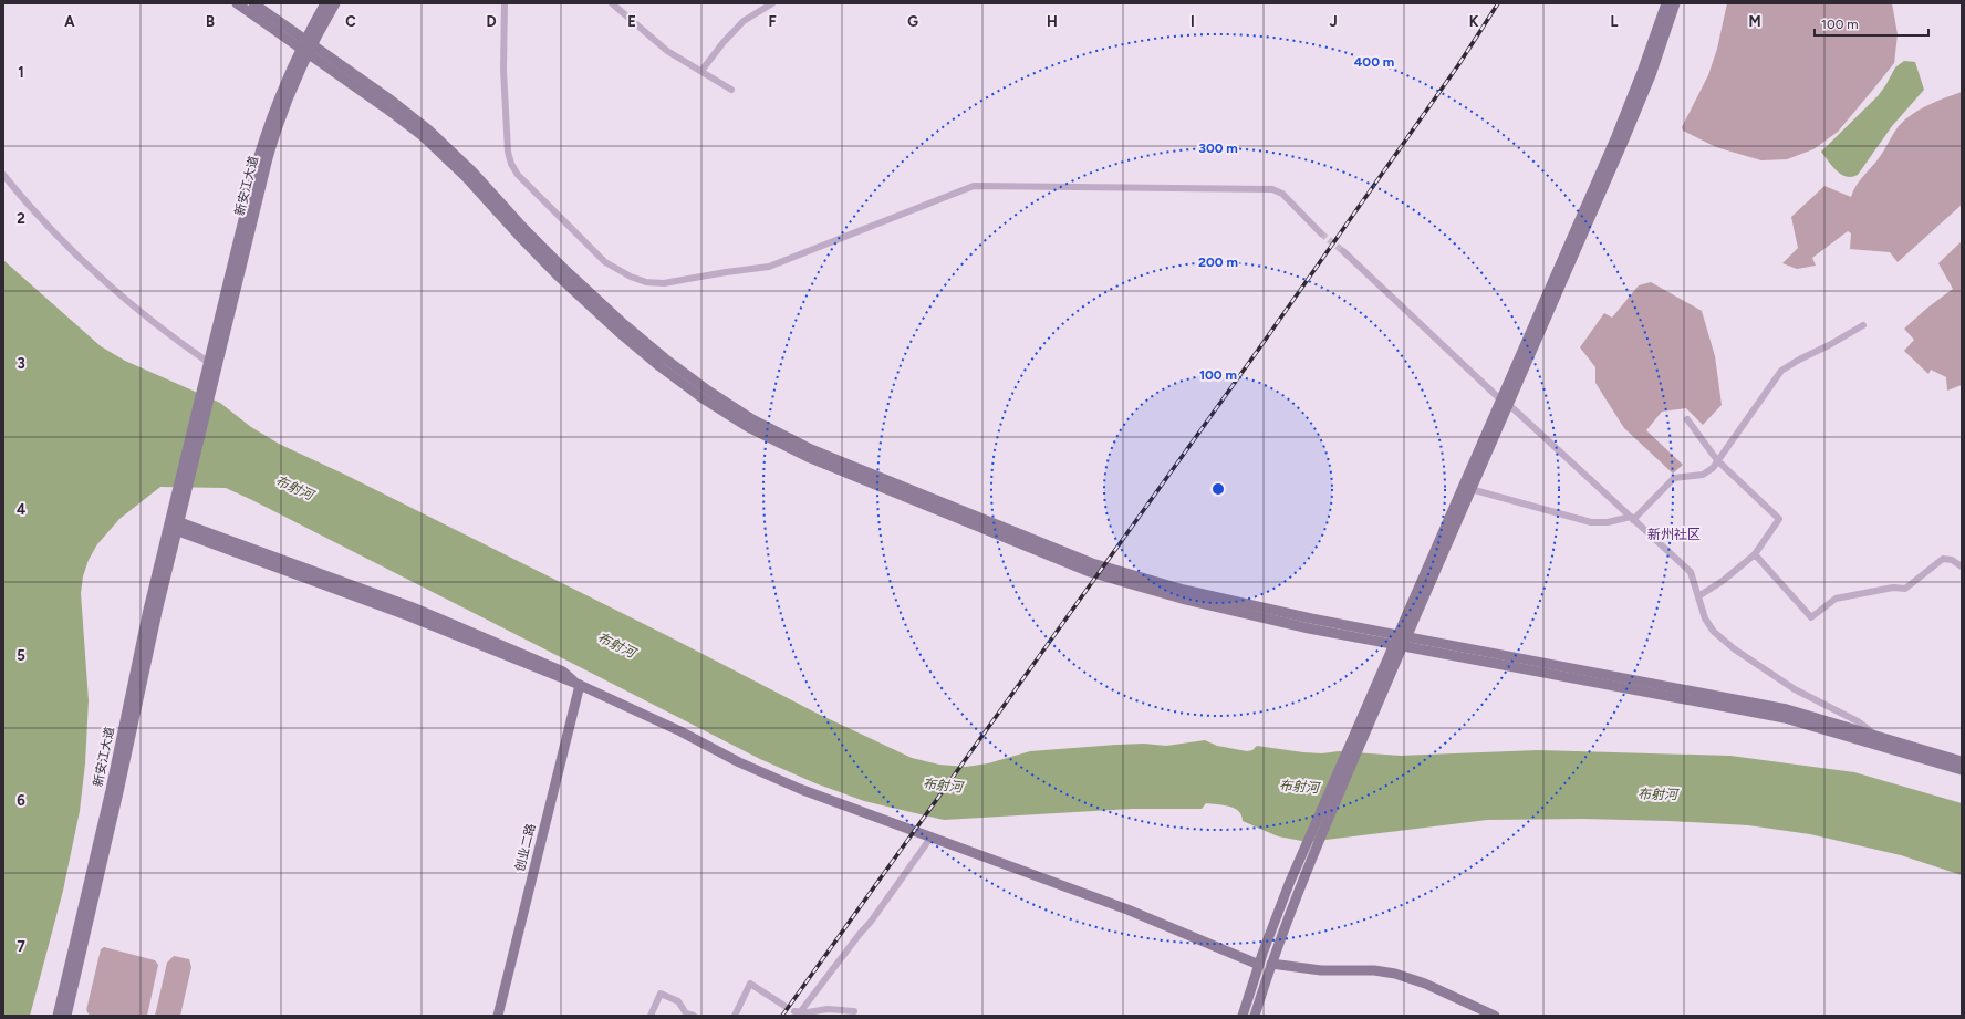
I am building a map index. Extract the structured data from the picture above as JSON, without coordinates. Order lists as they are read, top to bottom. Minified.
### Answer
{"streets":{"main road":["新安江大道","创业二路"]},"districts":["新州社区"],"water":["布射河"],"scale_bar":"100 m","grid":{"columns":["A","B","C","D","E","F","G","H","I","J","K","L","M"],"rows":["1","2","3","4","5","6","7"]},"rings":["400 m","300 m","200 m","100 m"]}
